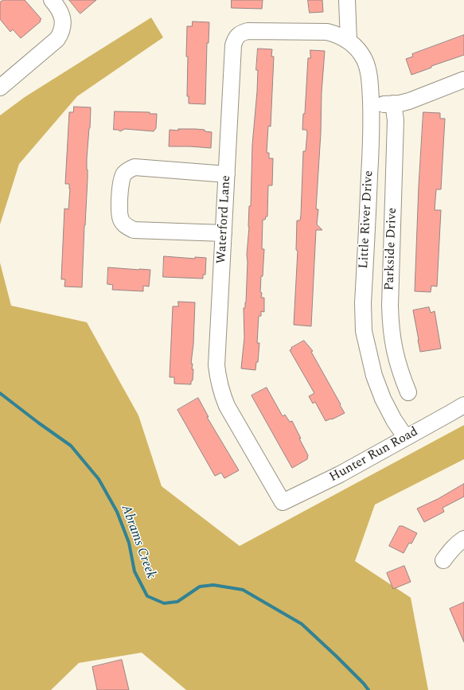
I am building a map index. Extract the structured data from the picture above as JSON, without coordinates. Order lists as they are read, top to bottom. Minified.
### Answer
{"streets":{"street":["Waterford Lane","Little River Drive","Parkside Drive","Hunter Run Road"]},"crossings":[["Waterford Lane","Little River Drive"],["Waterford Lane","Hunter Run Road"],["Little River Drive","Hunter Run Road"]],"water":["Abrams Creek"]}
